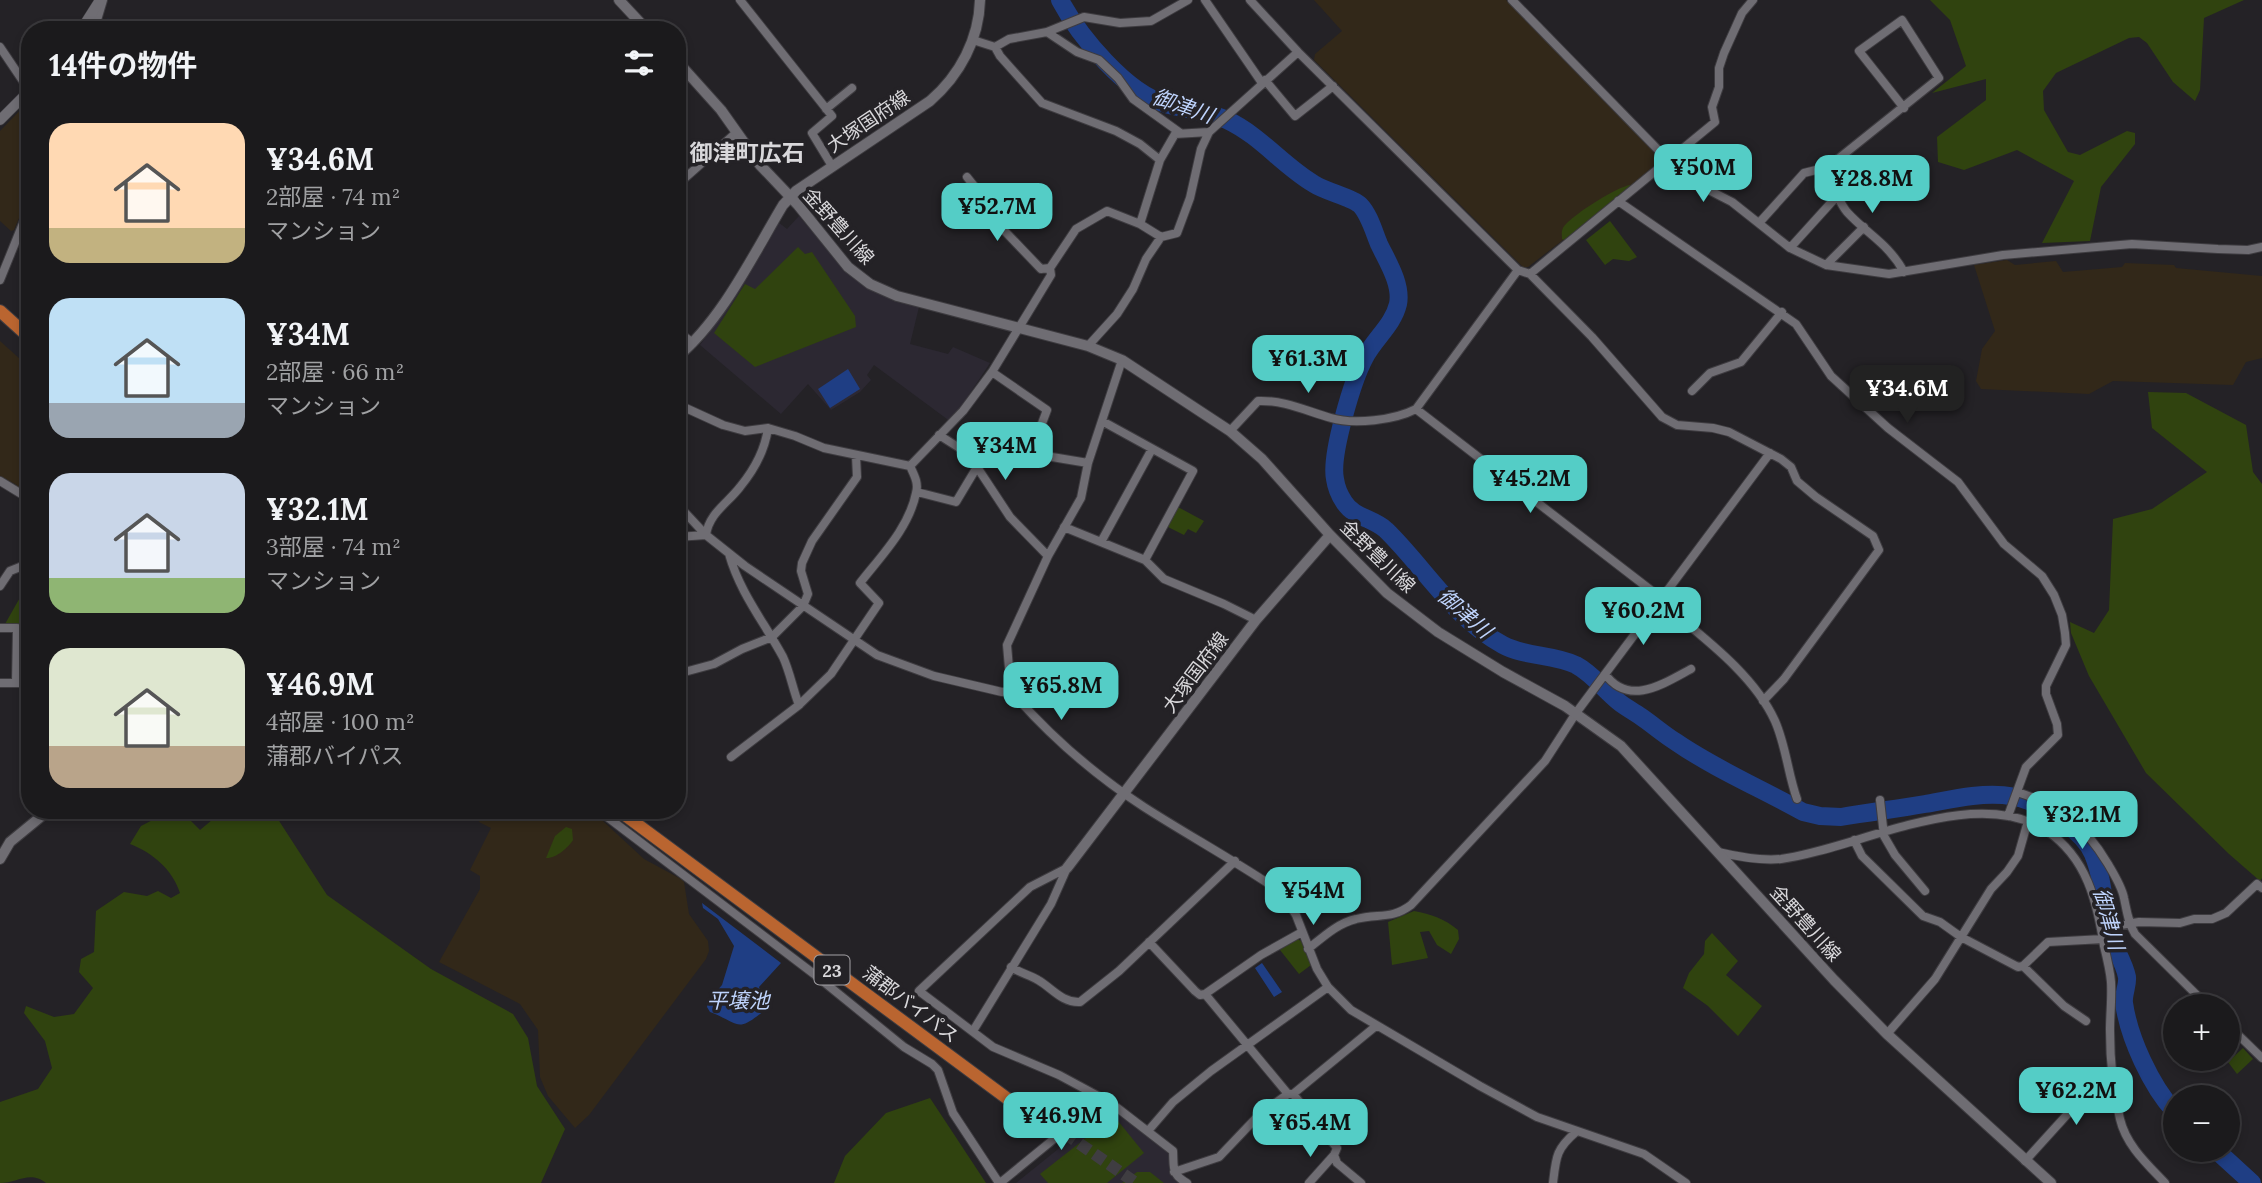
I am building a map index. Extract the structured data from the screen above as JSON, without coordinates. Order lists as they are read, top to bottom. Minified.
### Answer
{"streets":{"highway":["23","蒲郡バイパス"],"main road":["大塚国府線","金野豊川線"]},"crossings":[["大塚国府線","金野豊川線"]],"districts":["御津町広石"],"water":["御津川","平壌池"],"page":{"heading":"14件の物件","list":[{"name":"¥34.6M","note":"2部屋 · 74 m² · マンション"},{"name":"¥34M","note":"2部屋 · 66 m² · マンション"},{"name":"¥32.1M","note":"3部屋 · 74 m² · マンション"},{"name":"¥46.9M","note":"4部屋 · 100 m² · 蒲郡バイパス"}],"price":["¥50M","¥28.8M","¥52.7M","¥61.3M","¥34.6M","¥34M","¥45.2M","¥60.2M","¥65.8M","¥32.1M","¥54M","¥62.2M","¥46.9M","¥65.4M"],"map_buttons":["+","−"]}}
